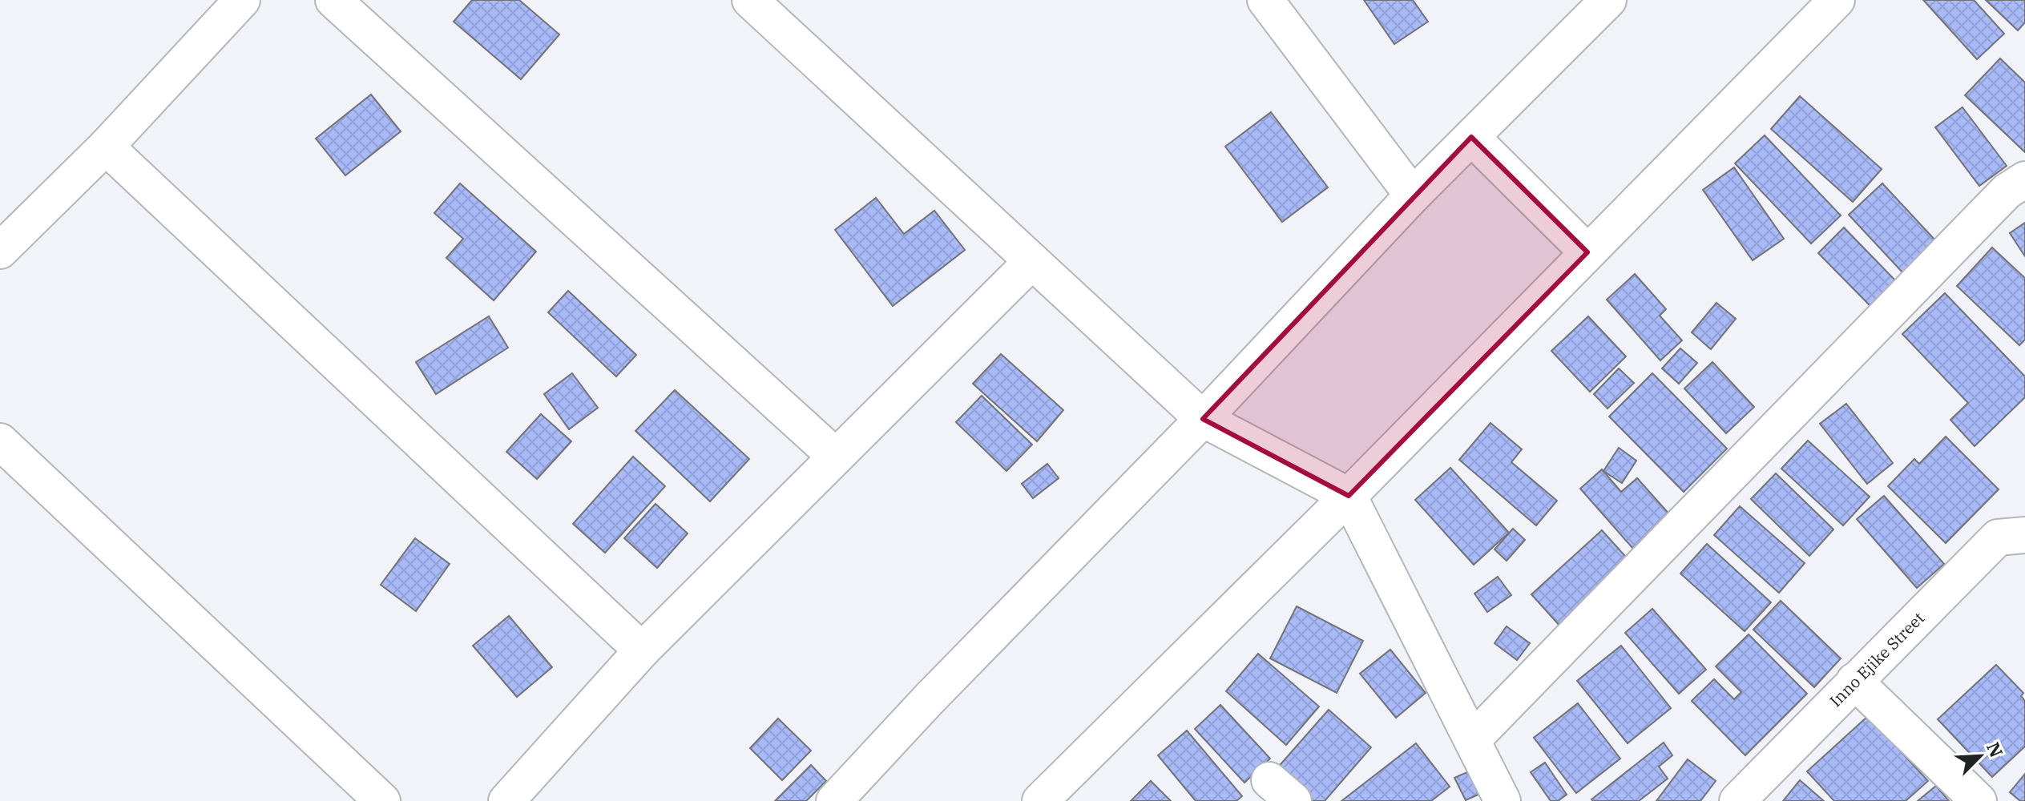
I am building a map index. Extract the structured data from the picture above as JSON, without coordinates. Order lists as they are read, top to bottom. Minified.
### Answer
{"streets":{"street":["Inno Ejike Street"]},"north":"top right"}
